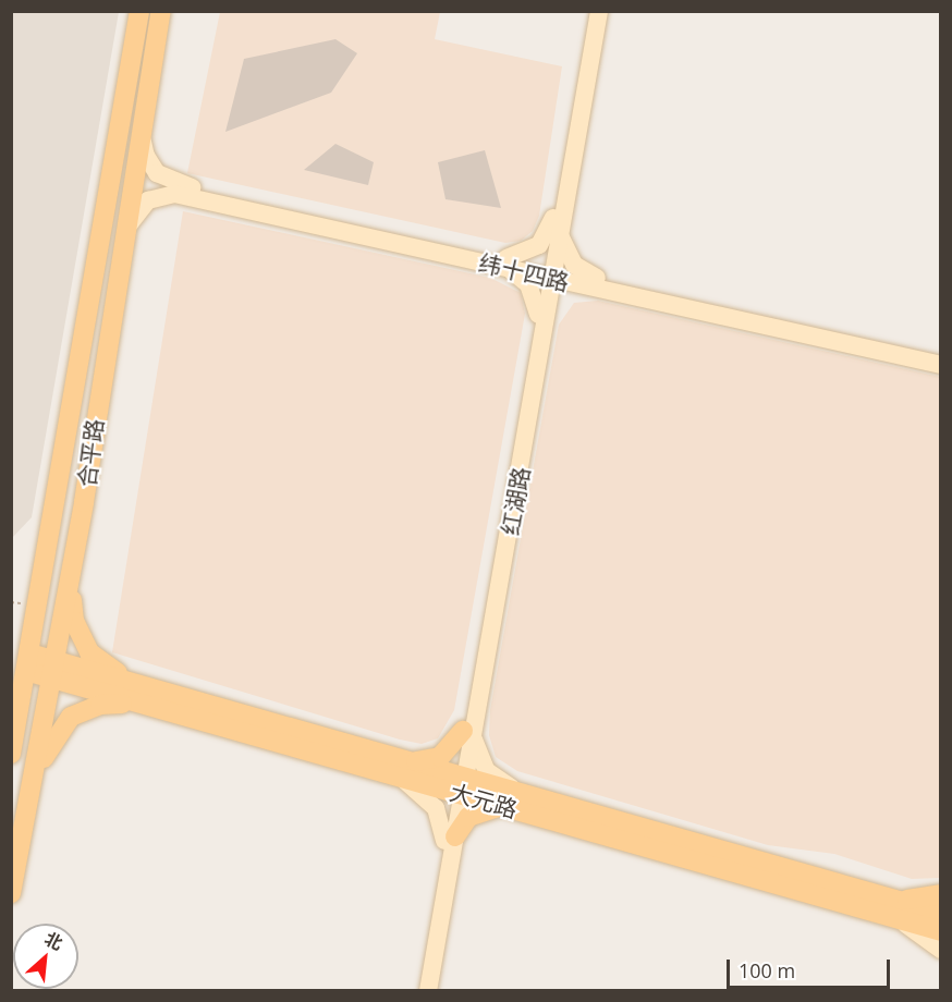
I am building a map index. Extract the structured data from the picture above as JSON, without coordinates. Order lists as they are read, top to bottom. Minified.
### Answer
{"streets":{"main road":["纬十四路","合平路","红湖路","大元路"]},"crossings":[["纬十四路","合平路"],["纬十四路","红湖路"],["合平路","大元路"],["红湖路","大元路"]],"scale_bar":"100 m","north":"top right"}
